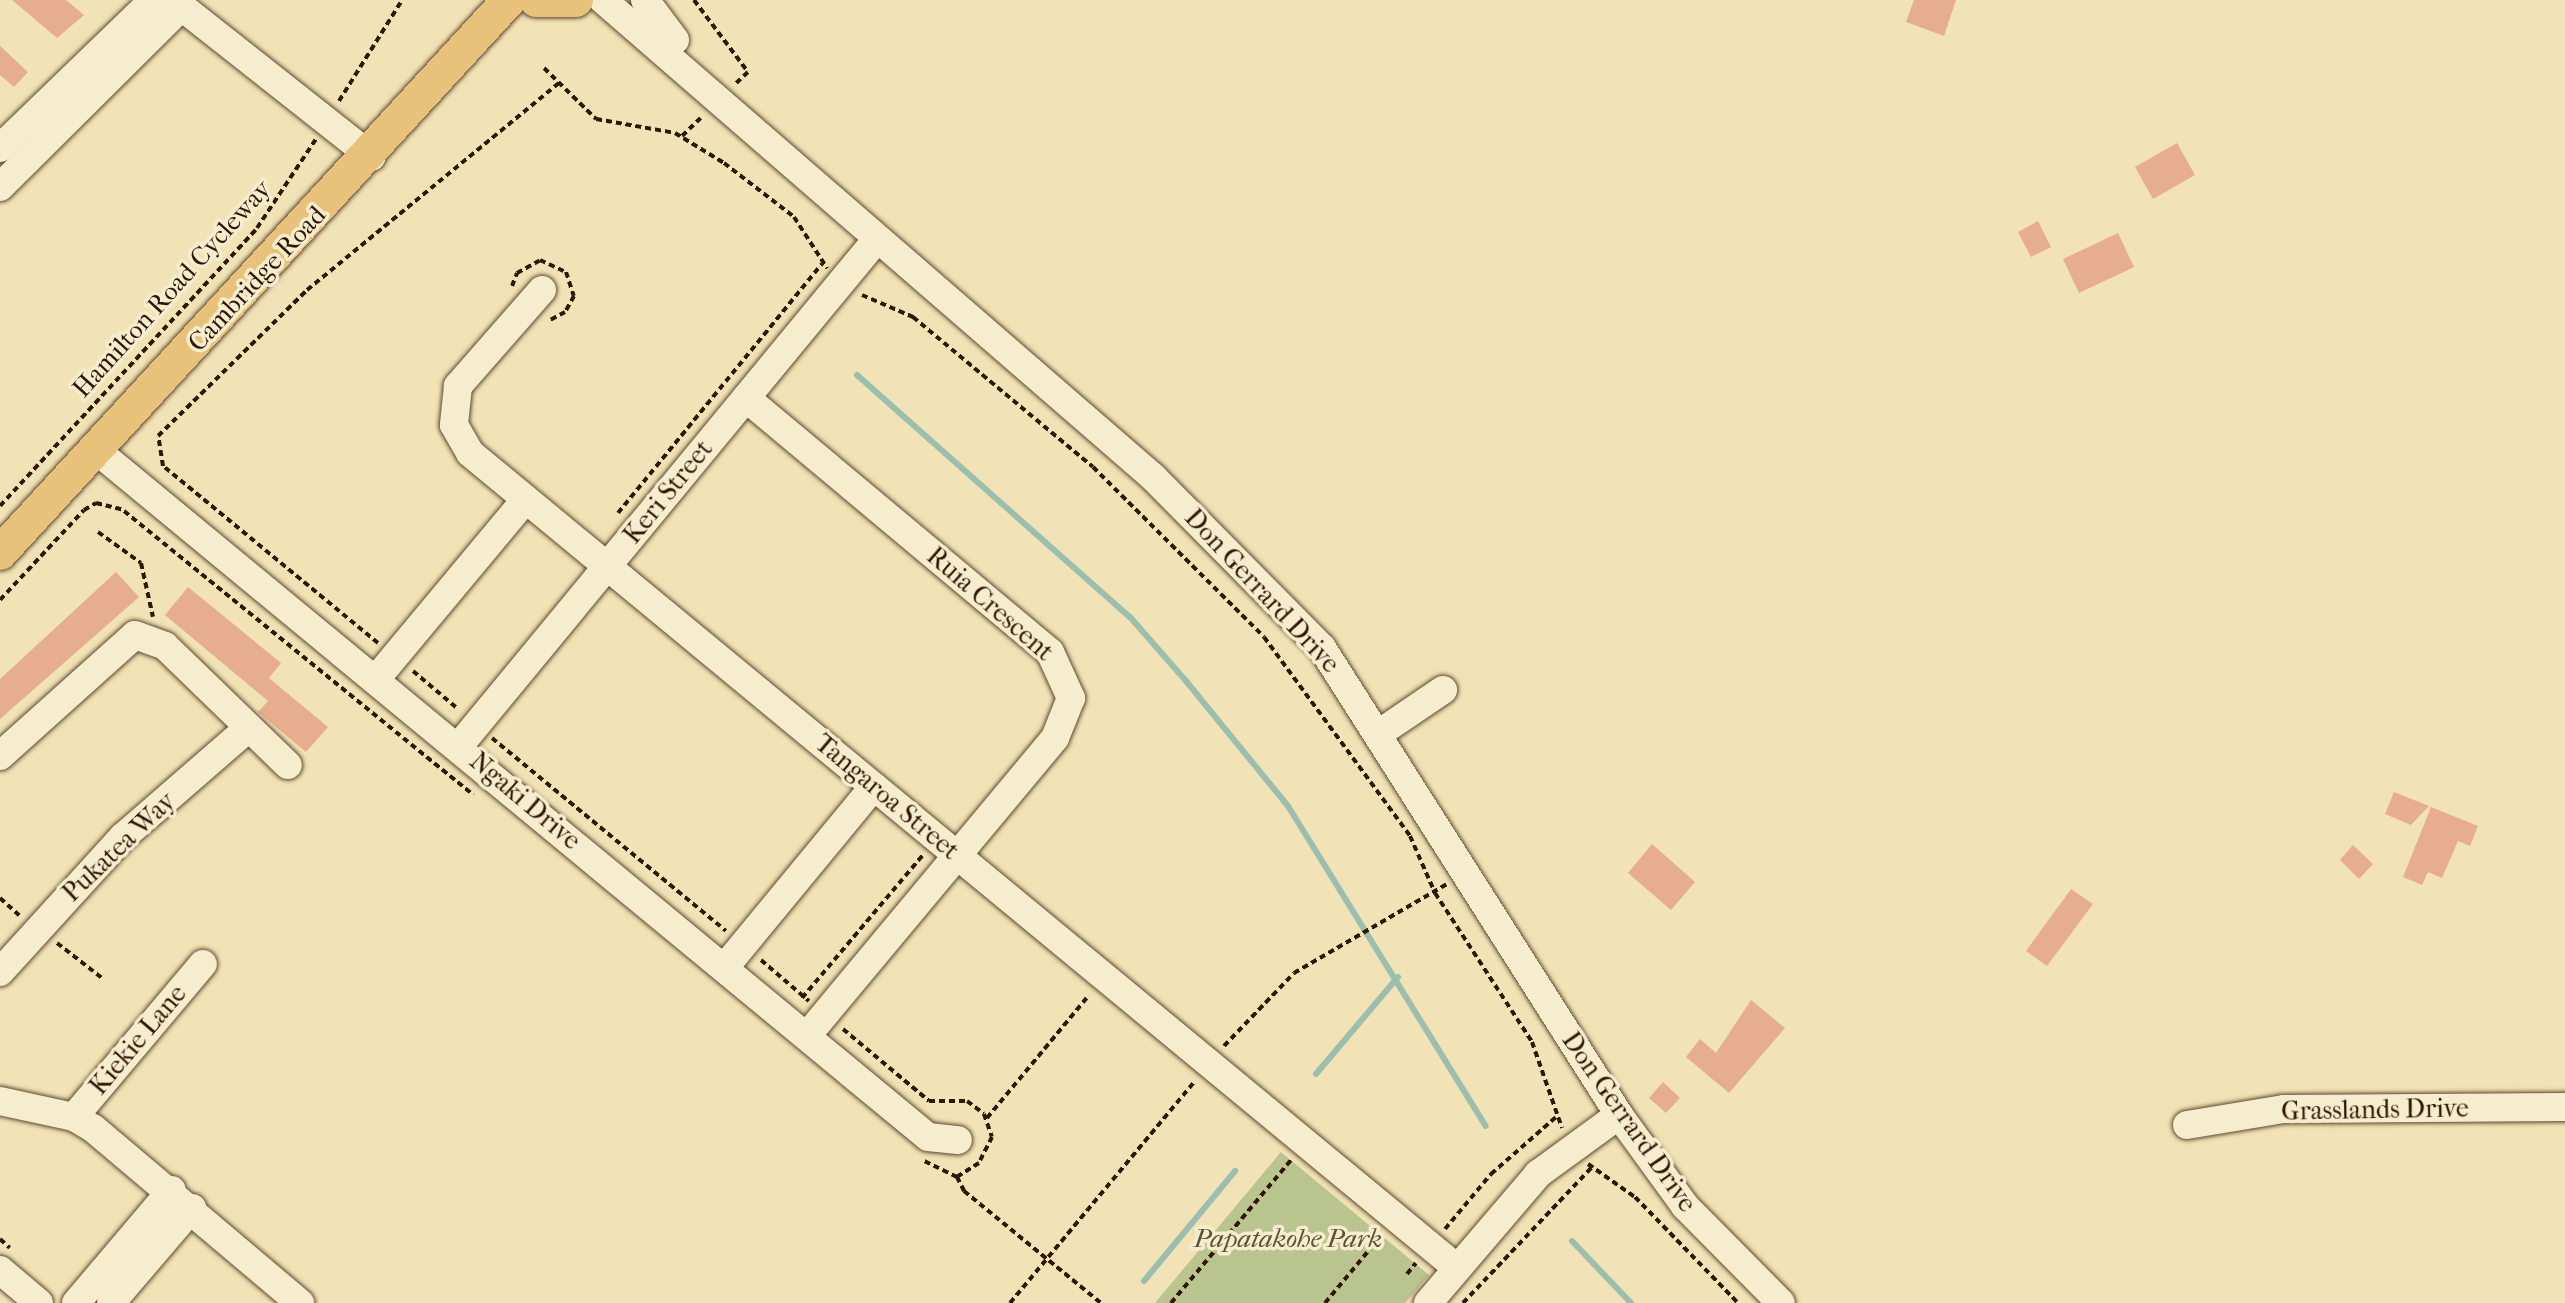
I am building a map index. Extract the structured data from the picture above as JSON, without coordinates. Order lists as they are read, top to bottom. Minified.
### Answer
{"streets":{"main road":["Cambridge Road"],"street":["Keri Street","Don Gerrard Drive","Ruia Crescent","Tangaroa Street","Ngaki Drive","Pukatea Way","Kiekie Lane","Grasslands Drive"],"path":["Hamilton Road Cycleway"]},"crossings":[["Cambridge Road","Ngaki Drive"],["Keri Street","Don Gerrard Drive"],["Keri Street","Ruia Crescent"],["Keri Street","Tangaroa Street"],["Keri Street","Ngaki Drive"],["Ruia Crescent","Tangaroa Street"],["Ruia Crescent","Ngaki Drive"]],"parks":["Papatakohe Park"]}
